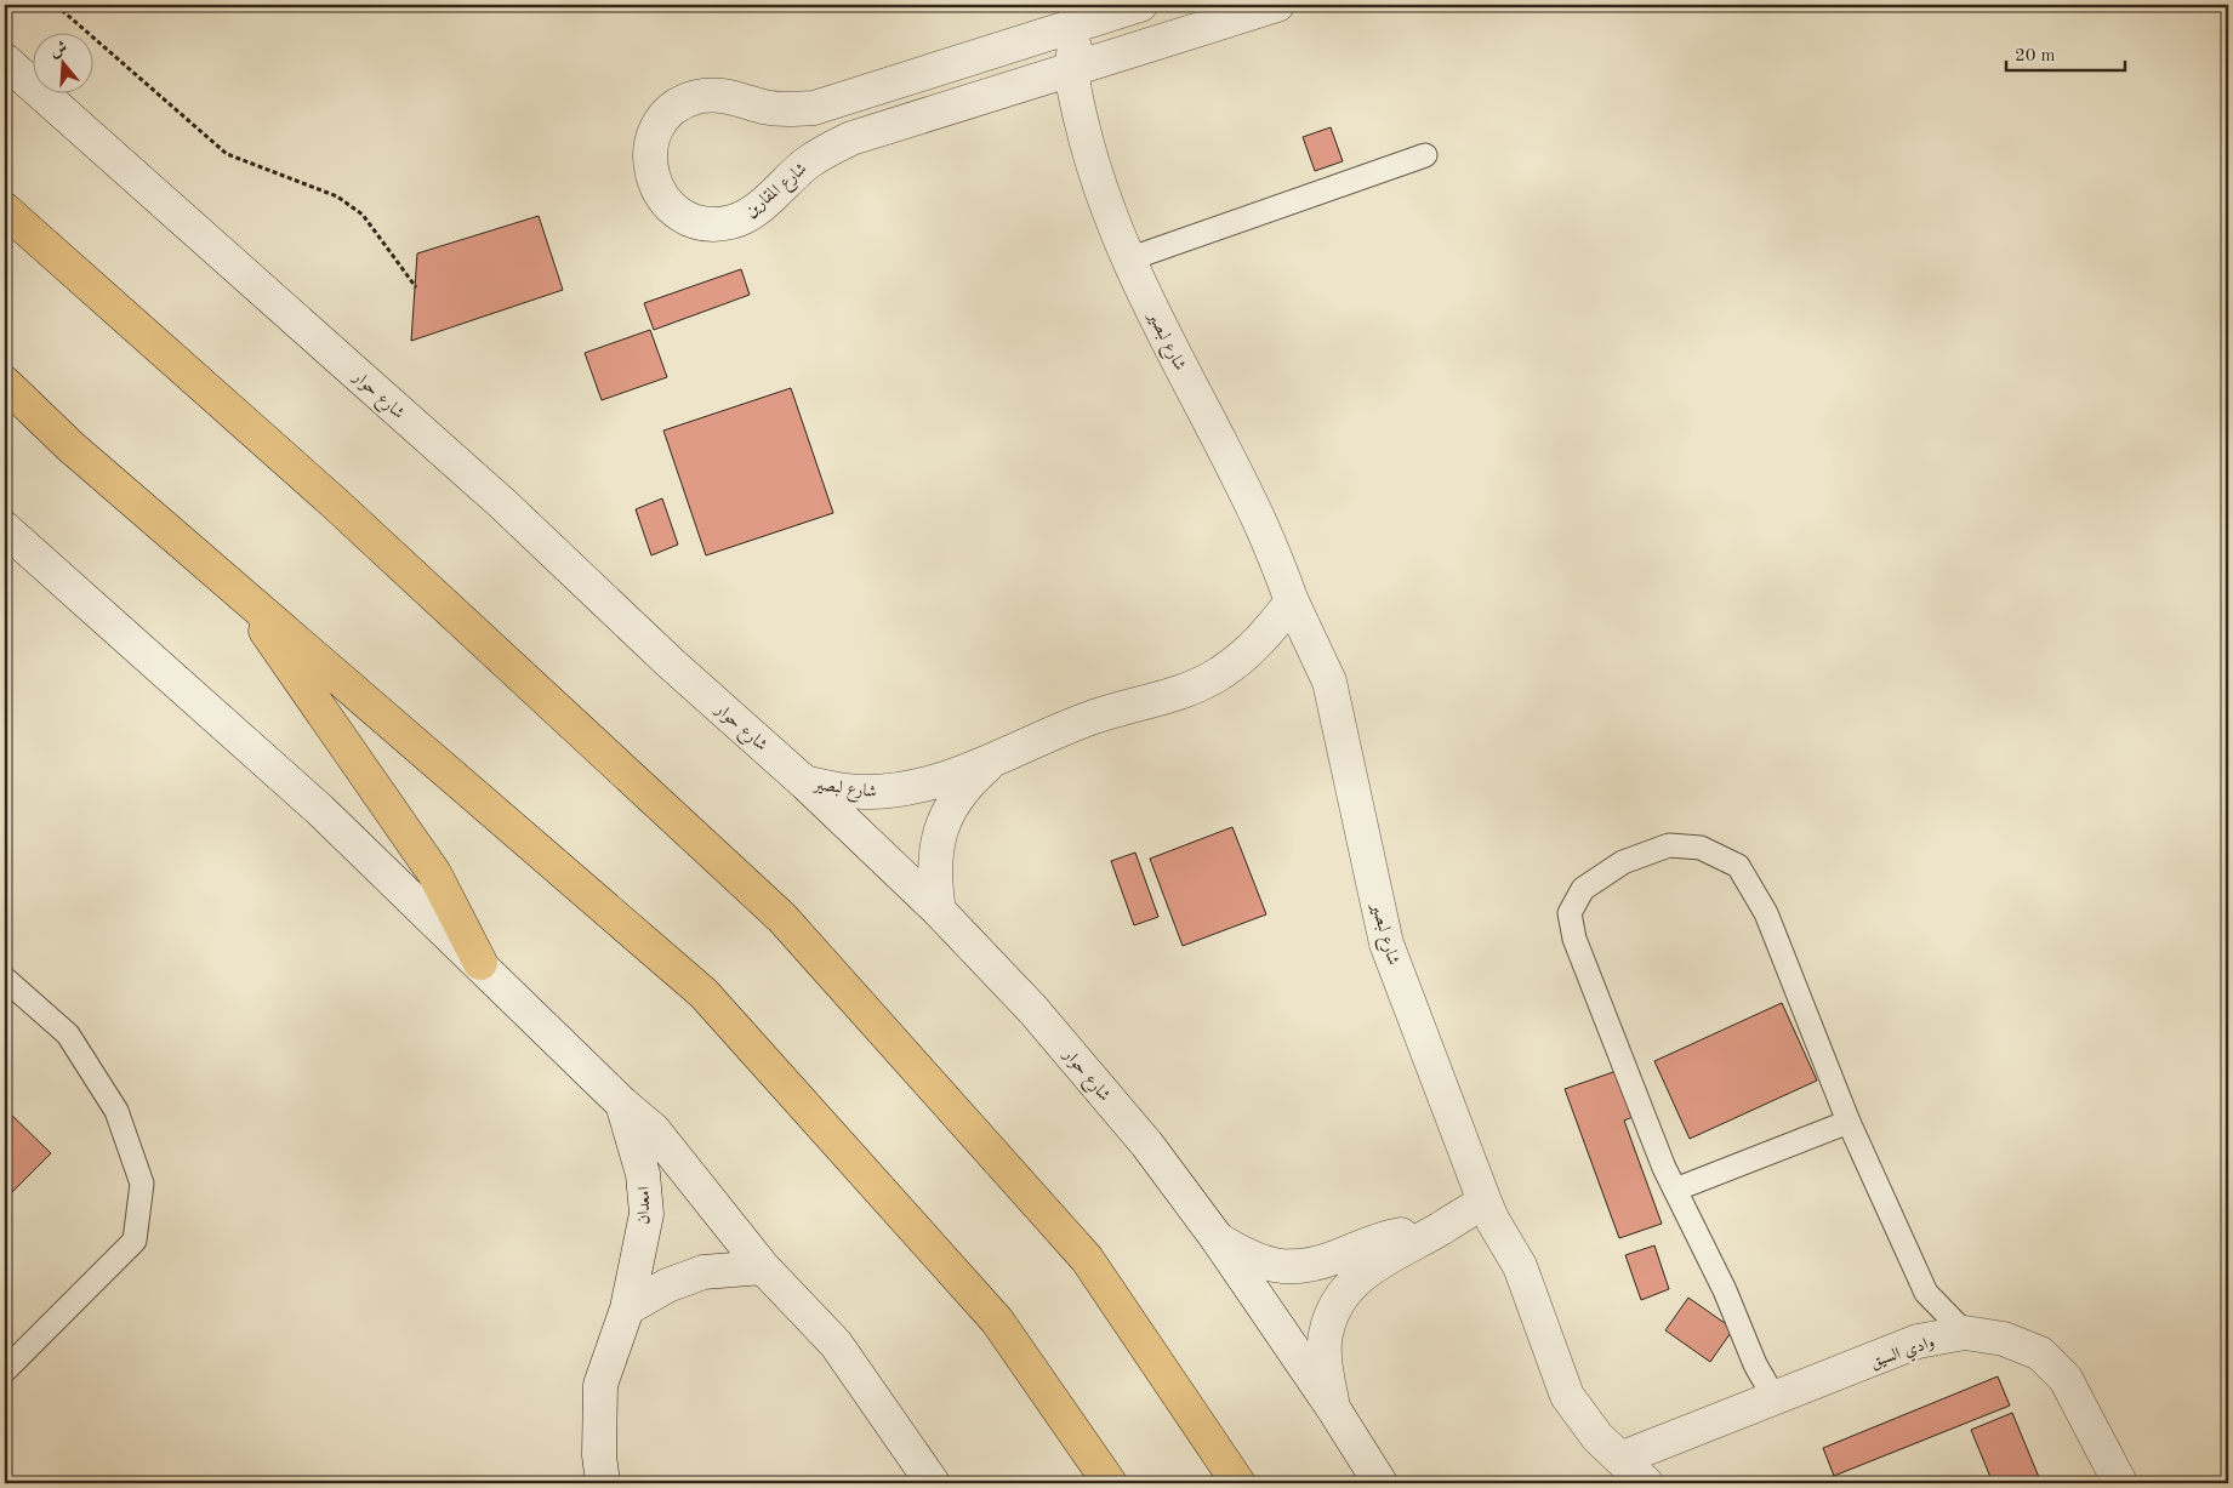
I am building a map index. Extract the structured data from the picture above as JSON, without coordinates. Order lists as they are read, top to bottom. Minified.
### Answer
{"streets":{"street":["شارع المقارين","شارع لبصير","شارع حوار","امعدان","وادي السيق"]},"crossings":[["شارع المقارين","شارع لبصير"],["شارع لبصير","شارع حوار"],["شارع لبصير","وادي السيق"]],"scale_bar":"20 m","north":"top"}
